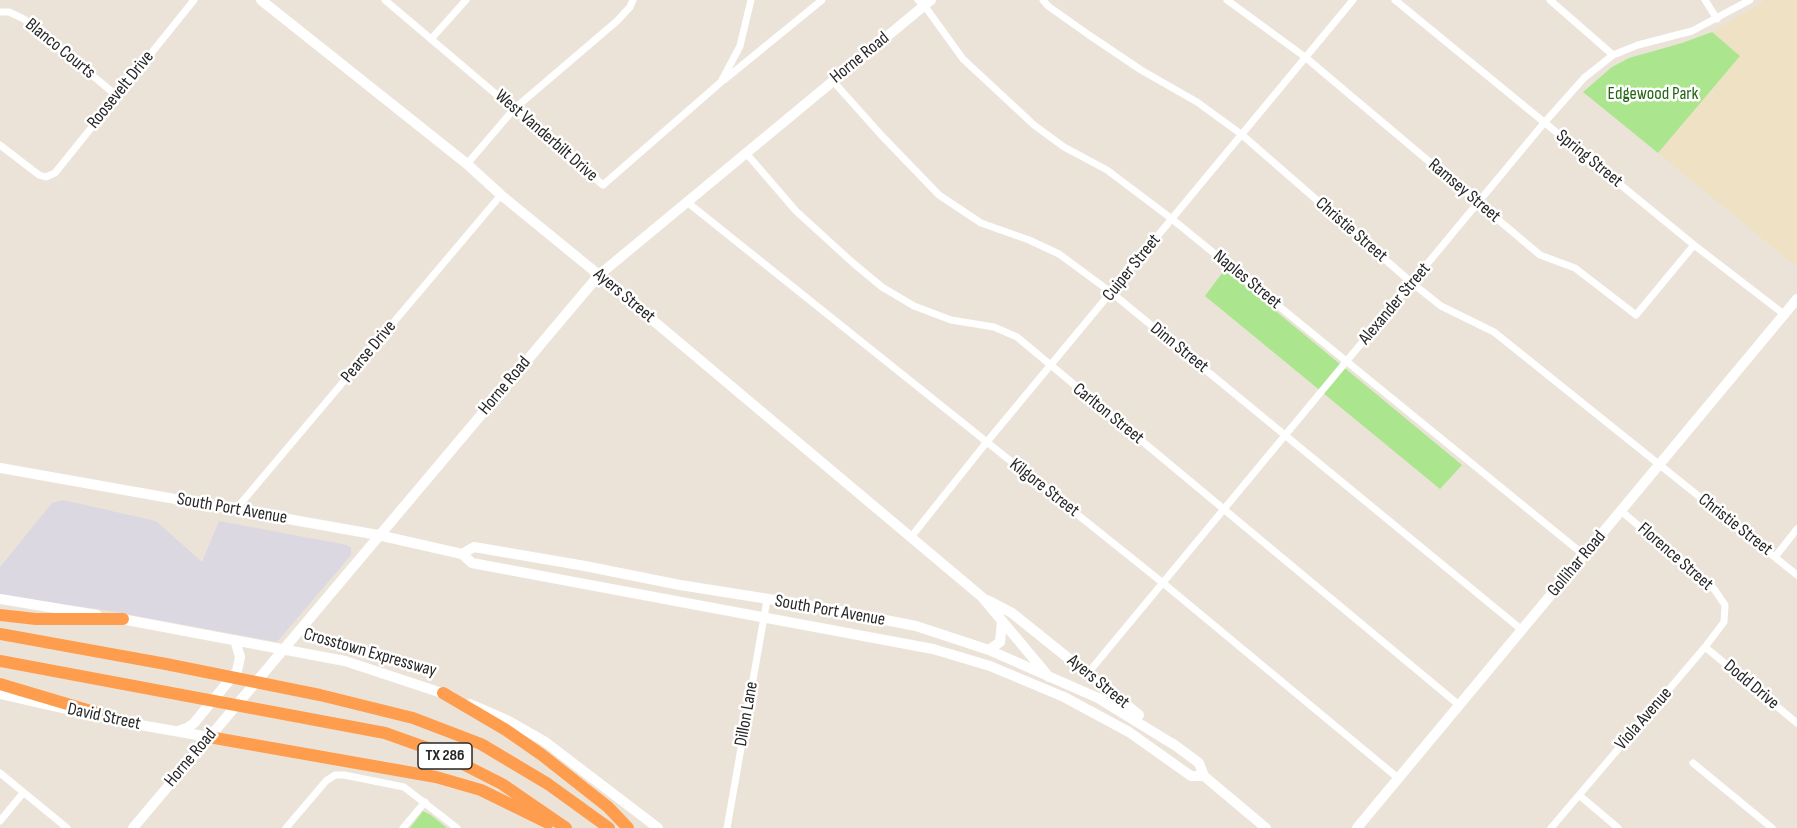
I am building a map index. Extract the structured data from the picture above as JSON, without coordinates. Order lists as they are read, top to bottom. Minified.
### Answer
{"streets":{"highway":["TX 286"],"main road":["Horne Road","Ayers Street","South Port Avenue","Gollihar Road","Crosstown Expressway","David Street"],"street":["Blanco Courts","Roosevelt Drive","West Vanderbilt Drive","Spring Street","Ramsey Street","Christie Street","Cuiper Street","Naples Street","Alexander Street","Dinn Street","Pearse Drive","Carlton Street","Kilgore Street","Florence Street","Dodd Drive","Dillon Lane","Viola Avenue"]},"crossings":[["Blanco Courts","Roosevelt Drive"],["Horne Road","Naples Street"],["Horne Road","Ayers Street"],["Horne Road","Dinn Street"],["Horne Road","Carlton Street"],["Horne Road","Kilgore Street"],["Horne Road","South Port Avenue"],["Horne Road","Crosstown Expressway"],["Horne Road","David Street"],["Spring Street","Ramsey Street"],["Spring Street","Alexander Street"],["Spring Street","Gollihar Road"],["Ramsey Street","Cuiper Street"],["Ramsey Street","Alexander Street"],["Christie Street","Cuiper Street"],["Christie Street","Alexander Street"],["Christie Street","Gollihar Road"],["Cuiper Street","Naples Street"],["Cuiper Street","Ayers Street"],["Cuiper Street","Dinn Street"],["Cuiper Street","Carlton Street"],["Cuiper Street","Kilgore Street"],["Naples Street","Alexander Street"],["Naples Street","Gollihar Road"],["Ayers Street","Alexander Street"],["Ayers Street","Pearse Drive"],["Ayers Street","South Port Avenue"],["Alexander Street","Dinn Street"],["Alexander Street","Carlton Street"],["Alexander Street","Kilgore Street"],["Dinn Street","Gollihar Road"],["Pearse Drive","South Port Avenue"],["Carlton Street","Gollihar Road"],["Kilgore Street","Gollihar Road"],["South Port Avenue","Dillon Lane"],["Florence Street","Gollihar Road"],["Florence Street","Viola Avenue"],["Dodd Drive","Viola Avenue"]],"parks":["Edgewood Park"]}
